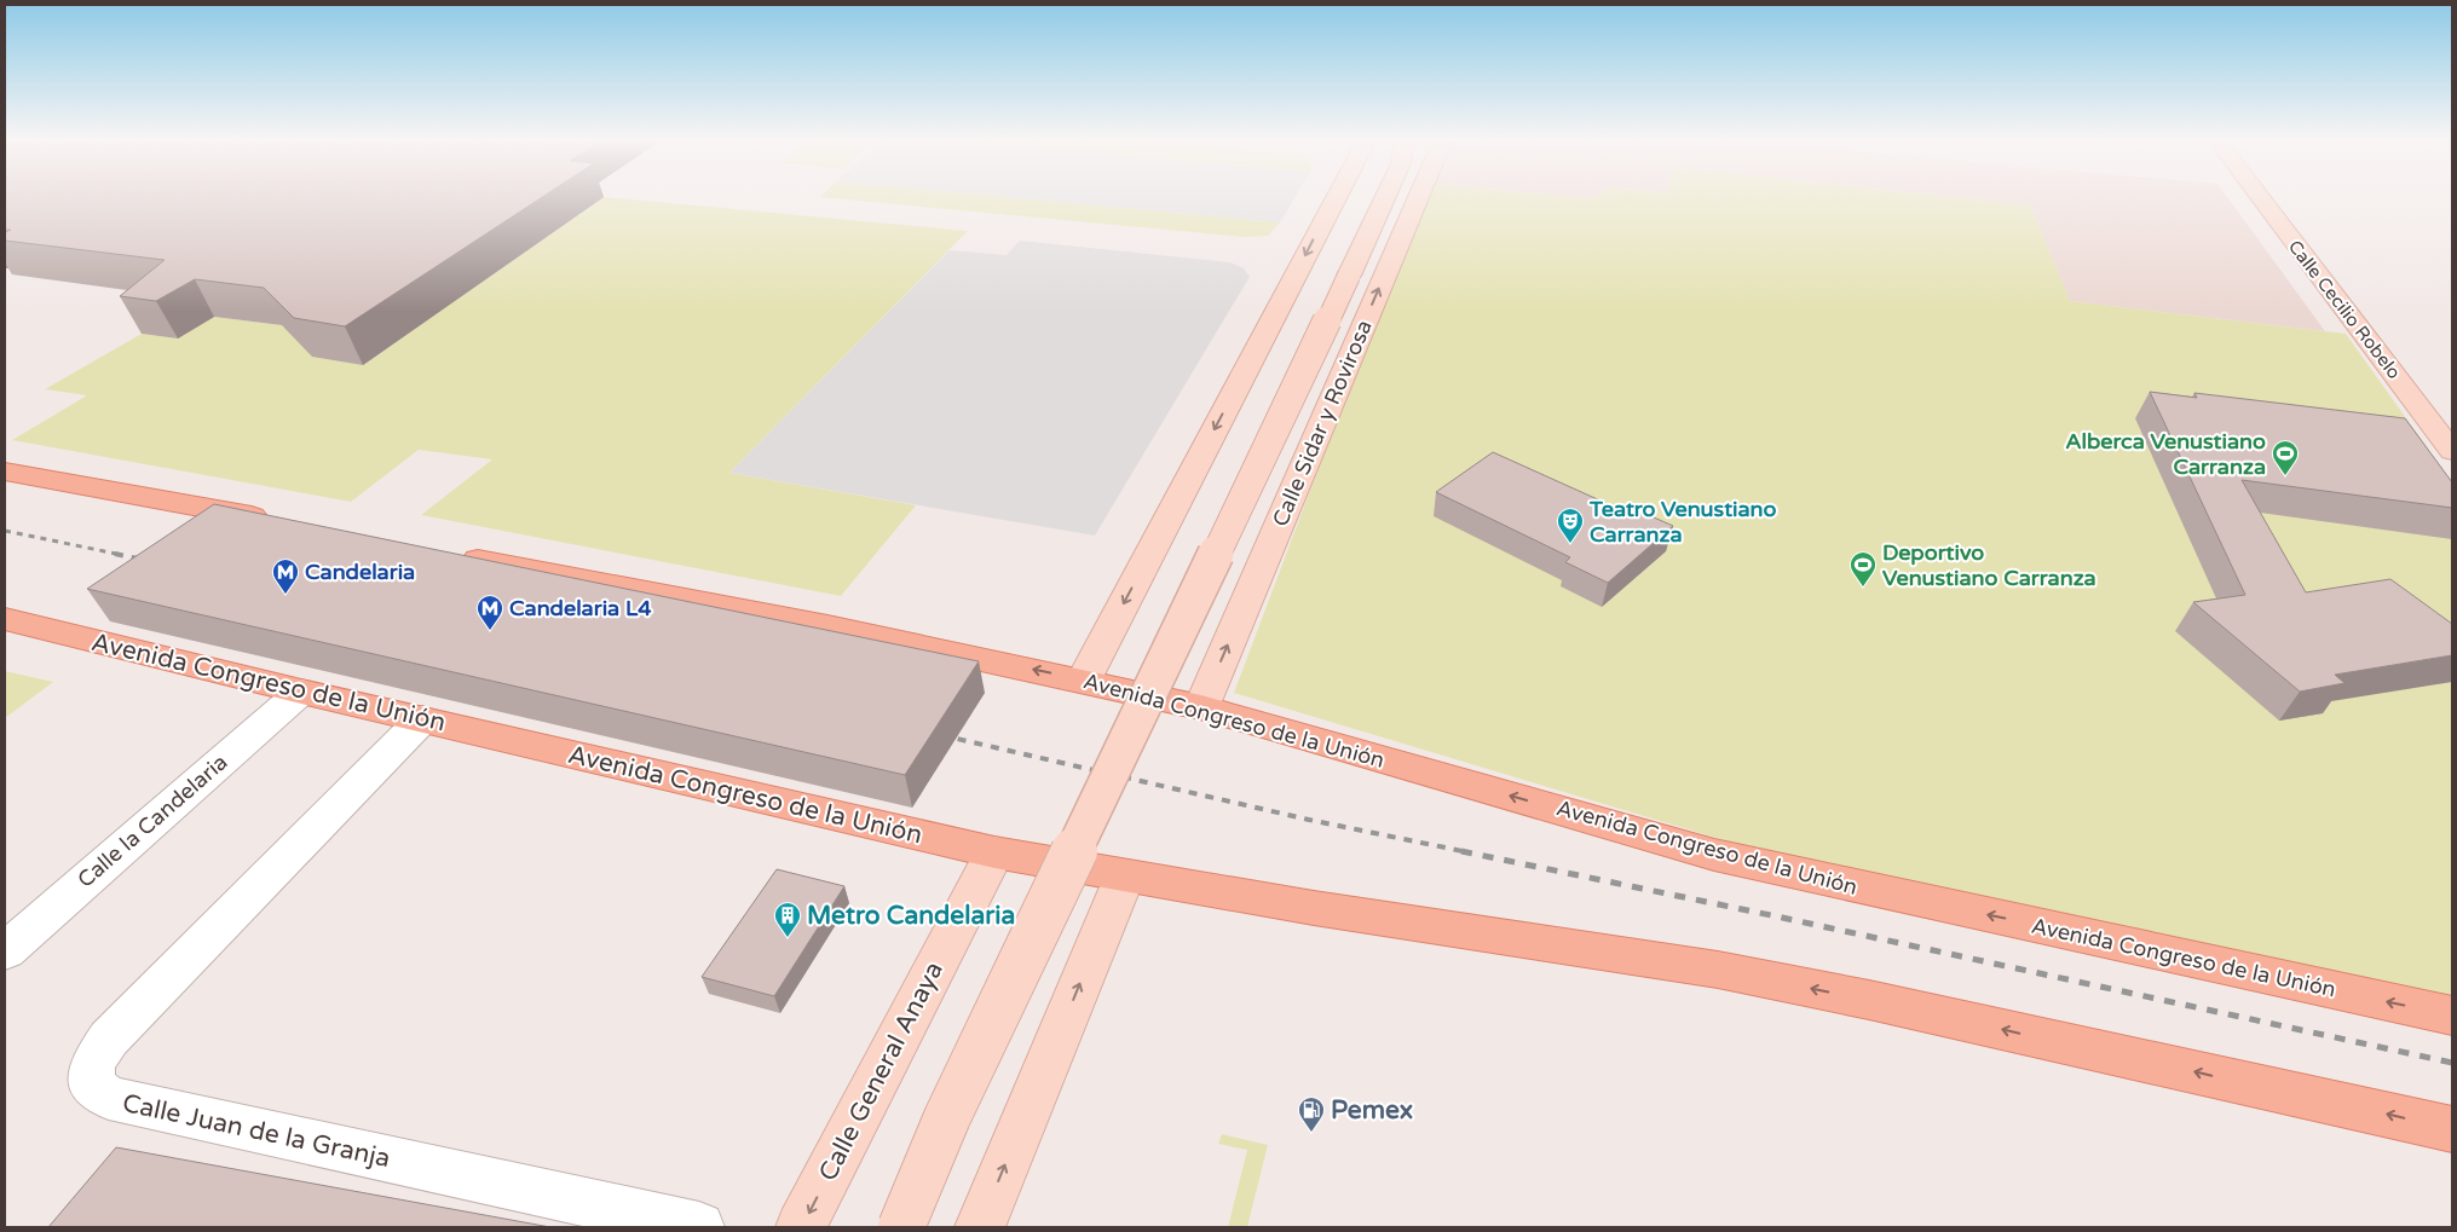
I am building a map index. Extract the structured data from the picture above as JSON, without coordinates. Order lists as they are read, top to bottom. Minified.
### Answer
{"streets":{"main road":["Avenida Congreso de la Unión"],"street":["Calle Cecilio Robelo","Calle Sidar y Rovirosa","Calle la Candelaria","Calle General Anaya","Calle Juan de la Granja"]},"crossings":[["Calle Sidar y Rovirosa","Avenida Congreso de la Unión"],["Avenida Congreso de la Unión","Calle la Candelaria"],["Avenida Congreso de la Unión","Calle General Anaya"],["Avenida Congreso de la Unión","Calle Juan de la Granja"]],"one_way":["Avenida Congreso de la Unión"],"places":{"sports":["Alberca Venustiano Carranza","Deportivo Venustiano Carranza"],"theatre":["Teatro Venustiano Carranza"],"metro station":["Candelaria","Candelaria L4"],"building":["Metro Candelaria"],"fuel station":["Pemex"]}}
